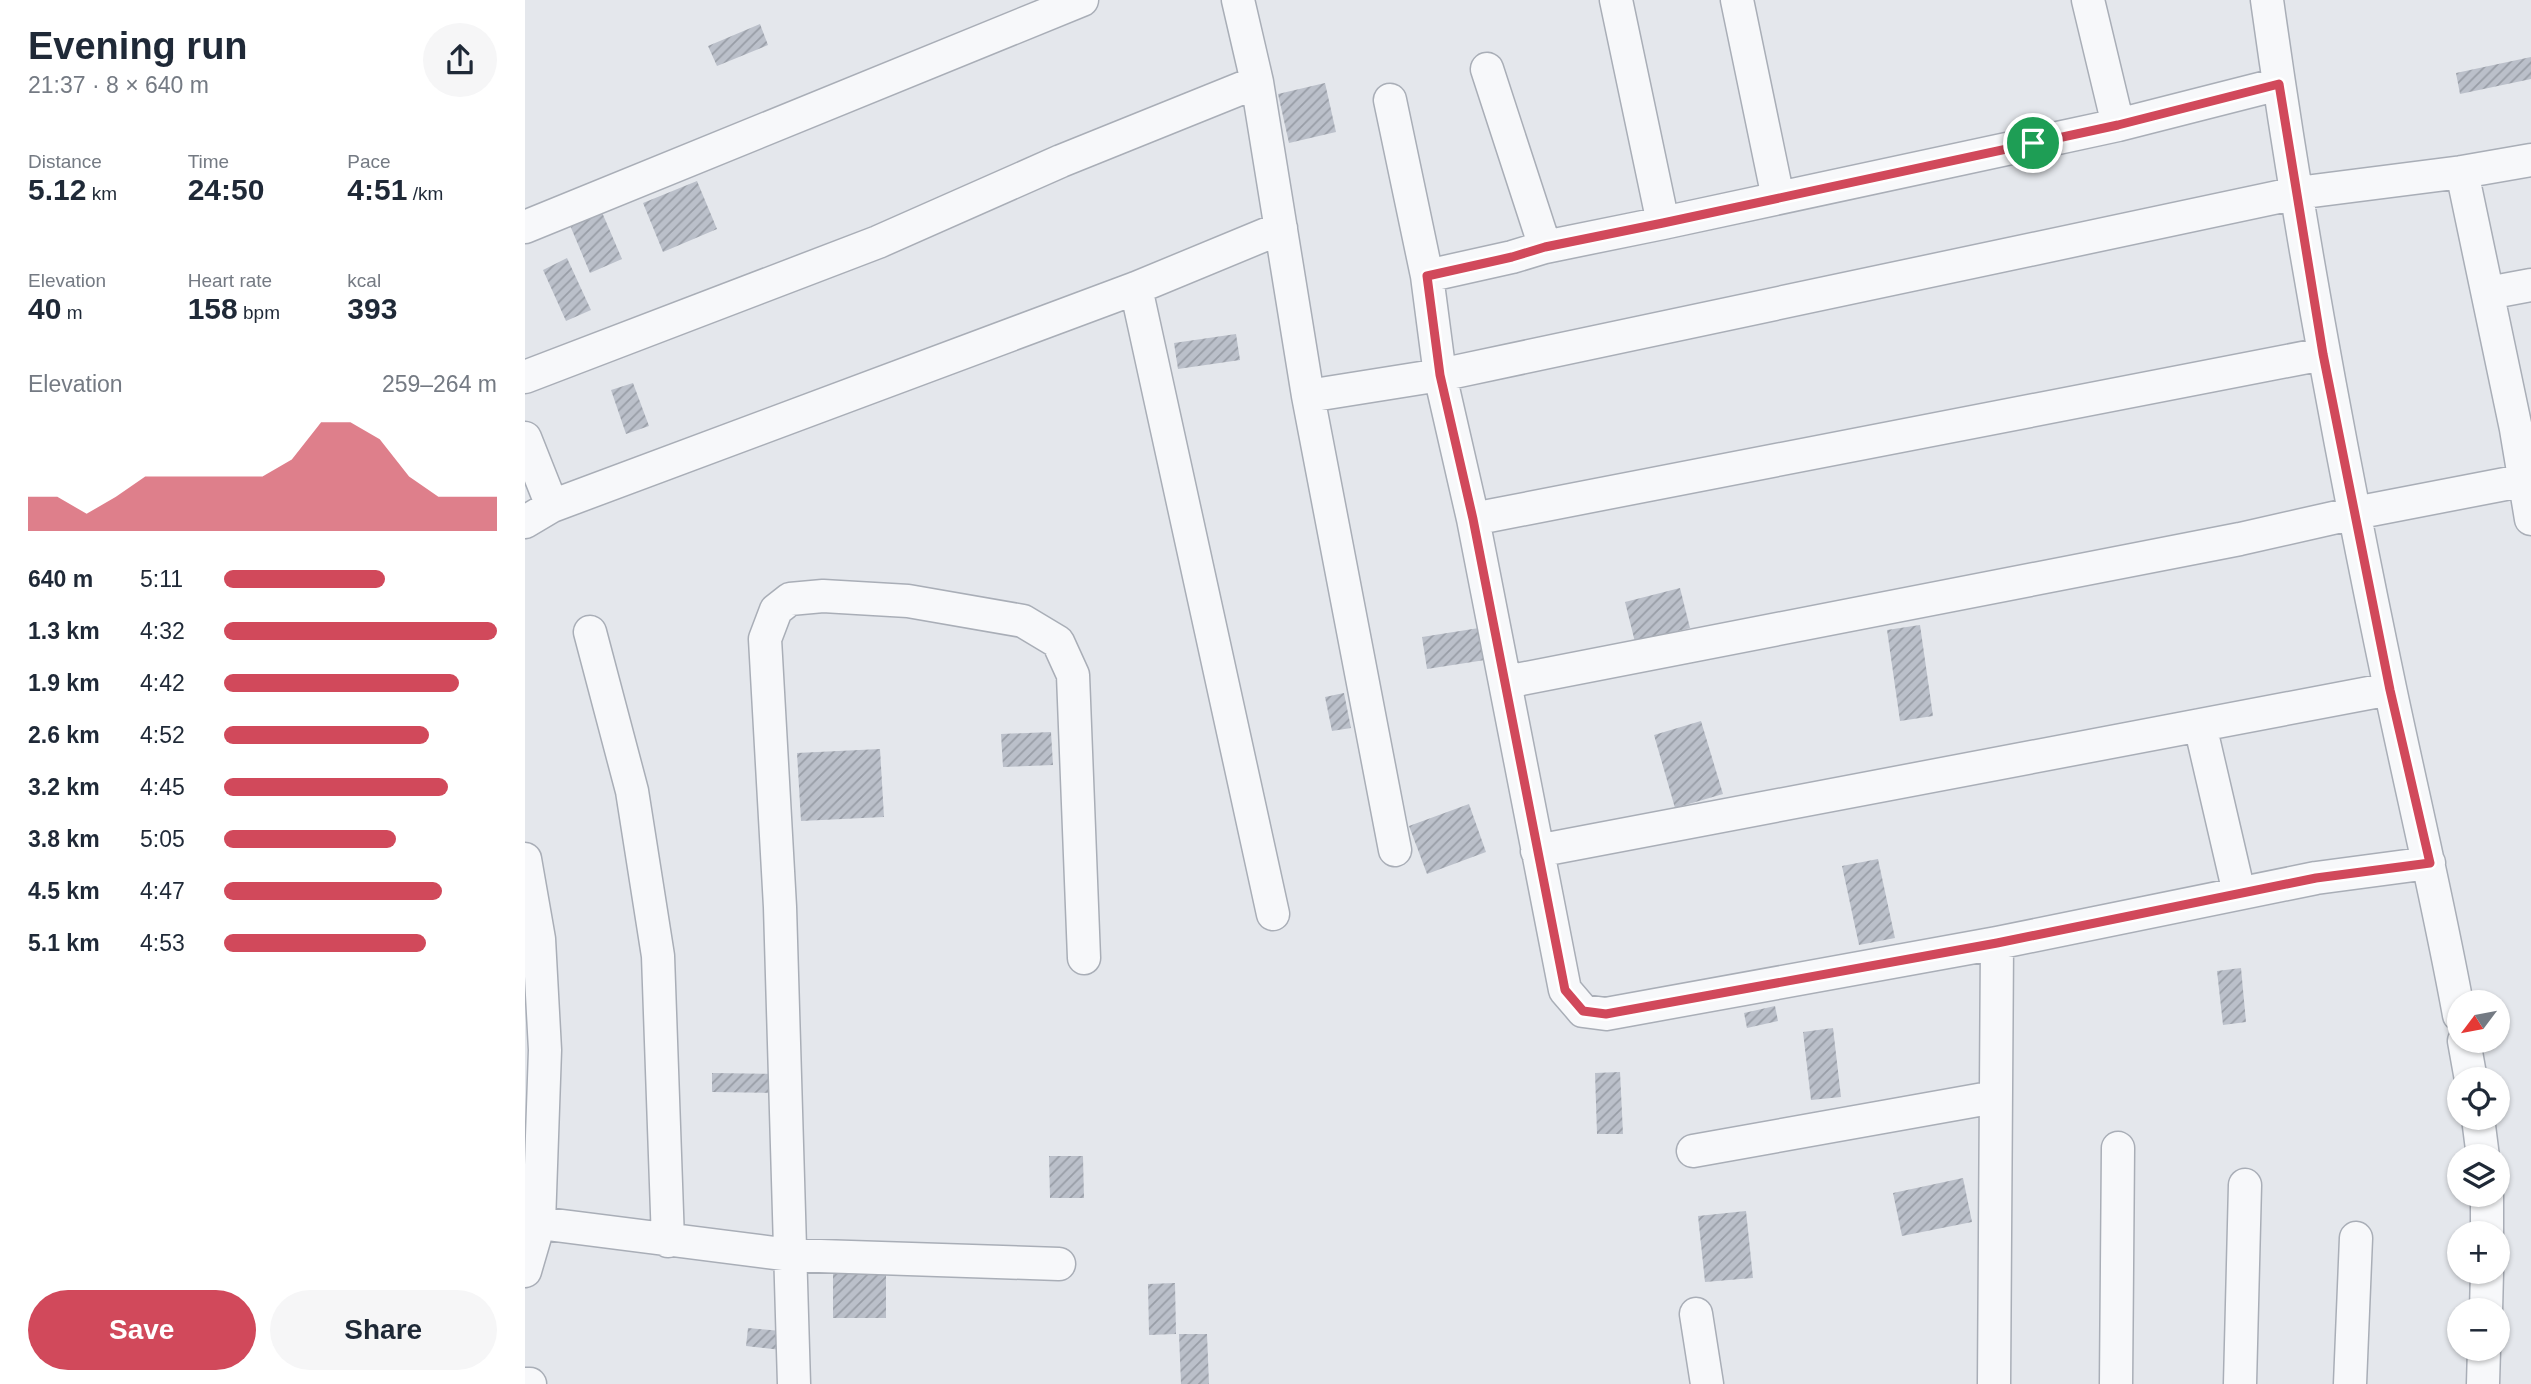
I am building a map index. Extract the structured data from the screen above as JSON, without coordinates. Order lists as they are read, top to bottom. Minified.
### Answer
{"north":"bottom left","page":{"heading":["Evening run","21:37 · 8 × 640 m"],"stats":[["Distance","5.12 km"],["Time","24:50"],["Pace","4:51 /km"],["Elevation","40 m"],["Heart rate","158 bpm"],["kcal","393"]],"chart":["Elevation","259–264 m"],"list":[{"name":"640 m","note":"5:11"},{"name":"1.3 km","note":"4:32"},{"name":"1.9 km","note":"4:42"},{"name":"2.6 km","note":"4:52"},{"name":"3.2 km","note":"4:45"},{"name":"3.8 km","note":"5:05"},{"name":"4.5 km","note":"4:47"},{"name":"5.1 km","note":"4:53"}],"map_buttons":["+","−"],"buttons":["Save","Share"]}}
